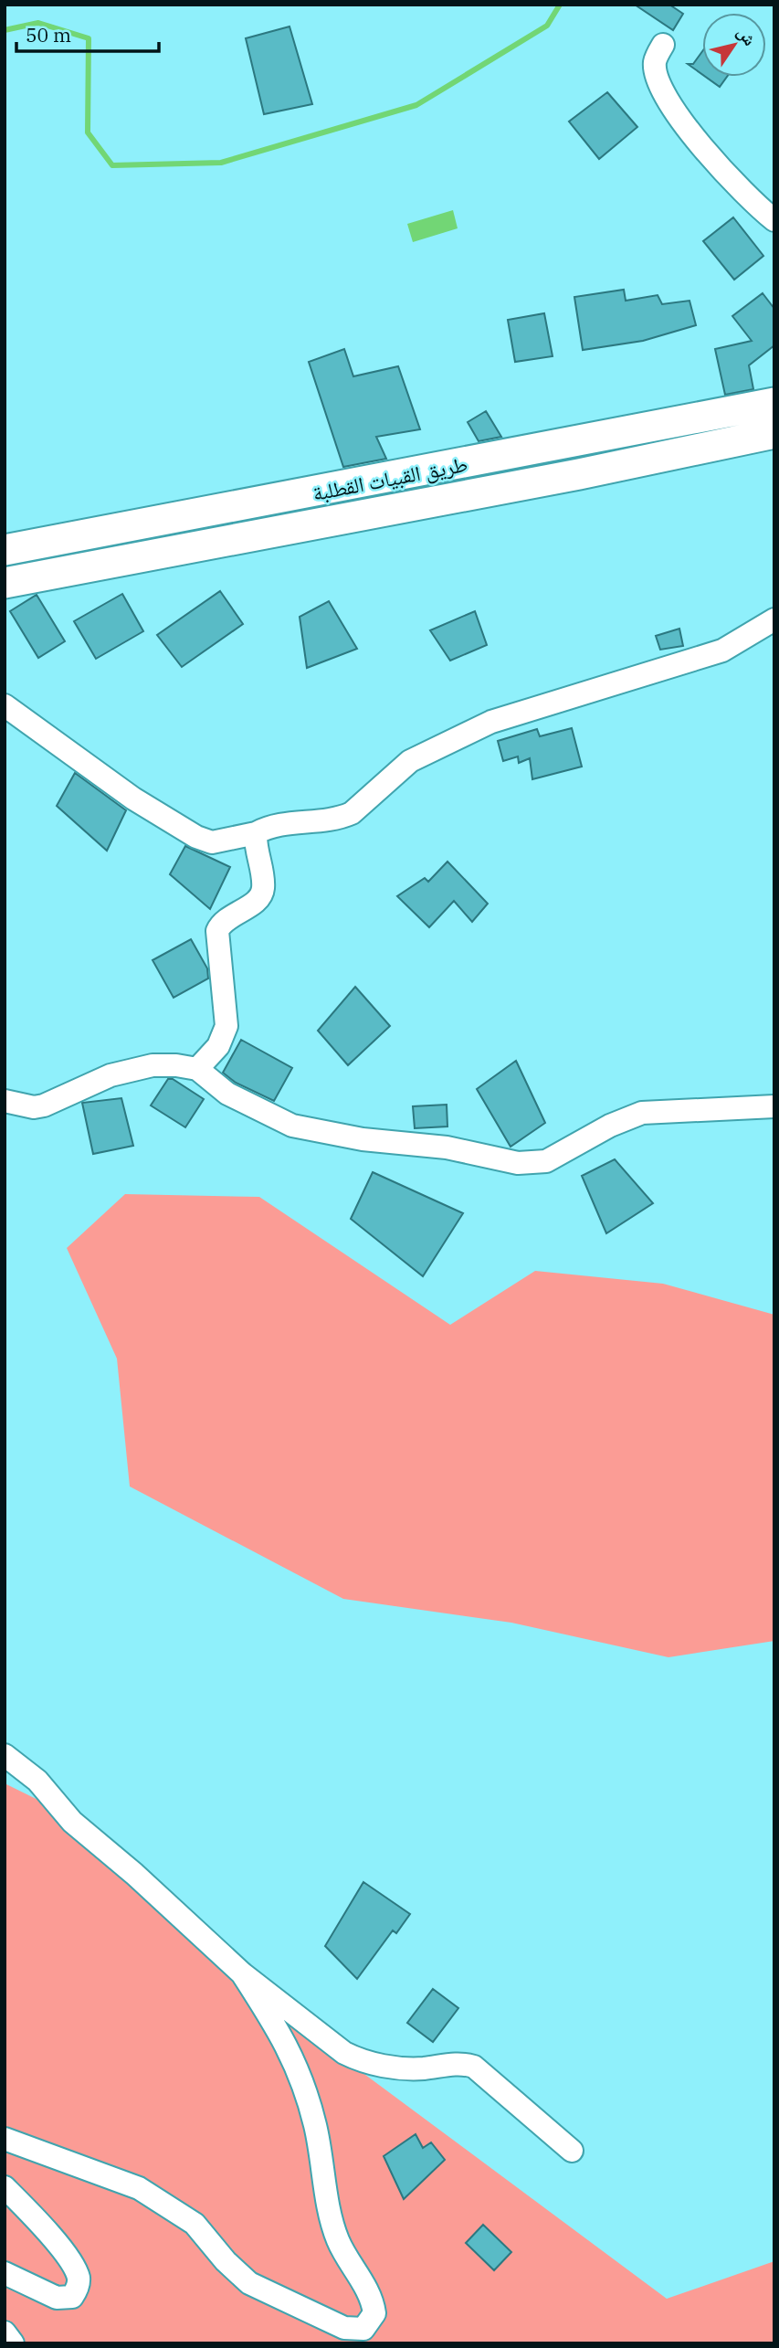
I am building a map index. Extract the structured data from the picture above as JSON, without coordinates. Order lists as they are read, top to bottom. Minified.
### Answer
{"streets":{"main road":["طريق القبيات القطلبة"]},"scale_bar":"50 m","north":"top right"}
